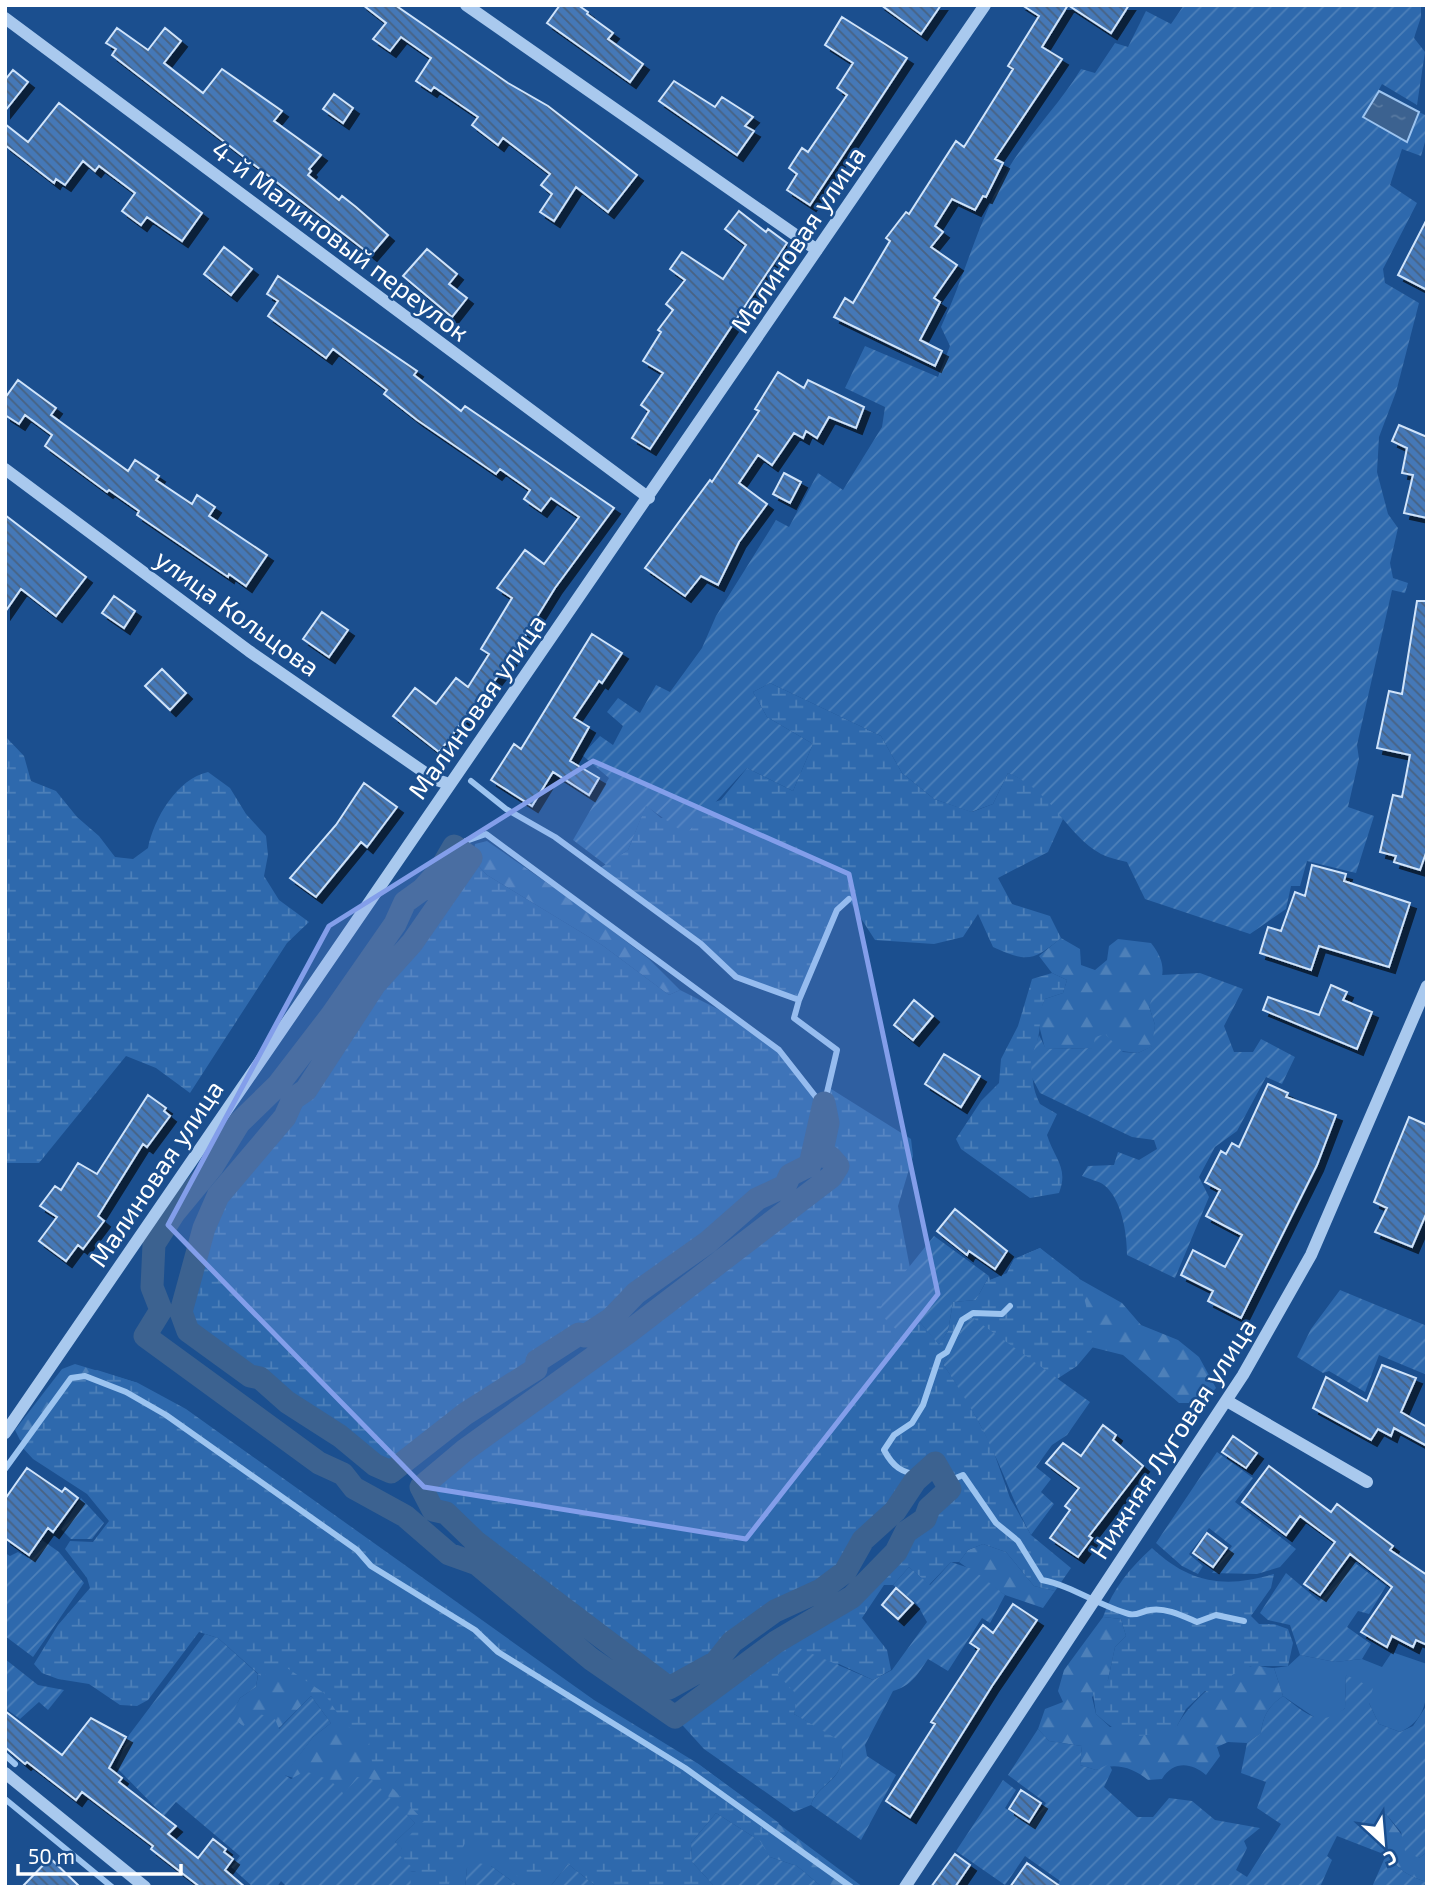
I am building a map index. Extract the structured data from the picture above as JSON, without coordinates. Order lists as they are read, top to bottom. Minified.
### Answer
{"streets":{"street":["Малиновая улица","4-й Малиновый переулок","улица Кольцова","Нижняя Луговая улица"]},"crossings":[["Малиновая улица","4-й Малиновый переулок"],["Малиновая улица","улица Кольцова"]],"scale_bar":"50 m","north":"bottom right"}
